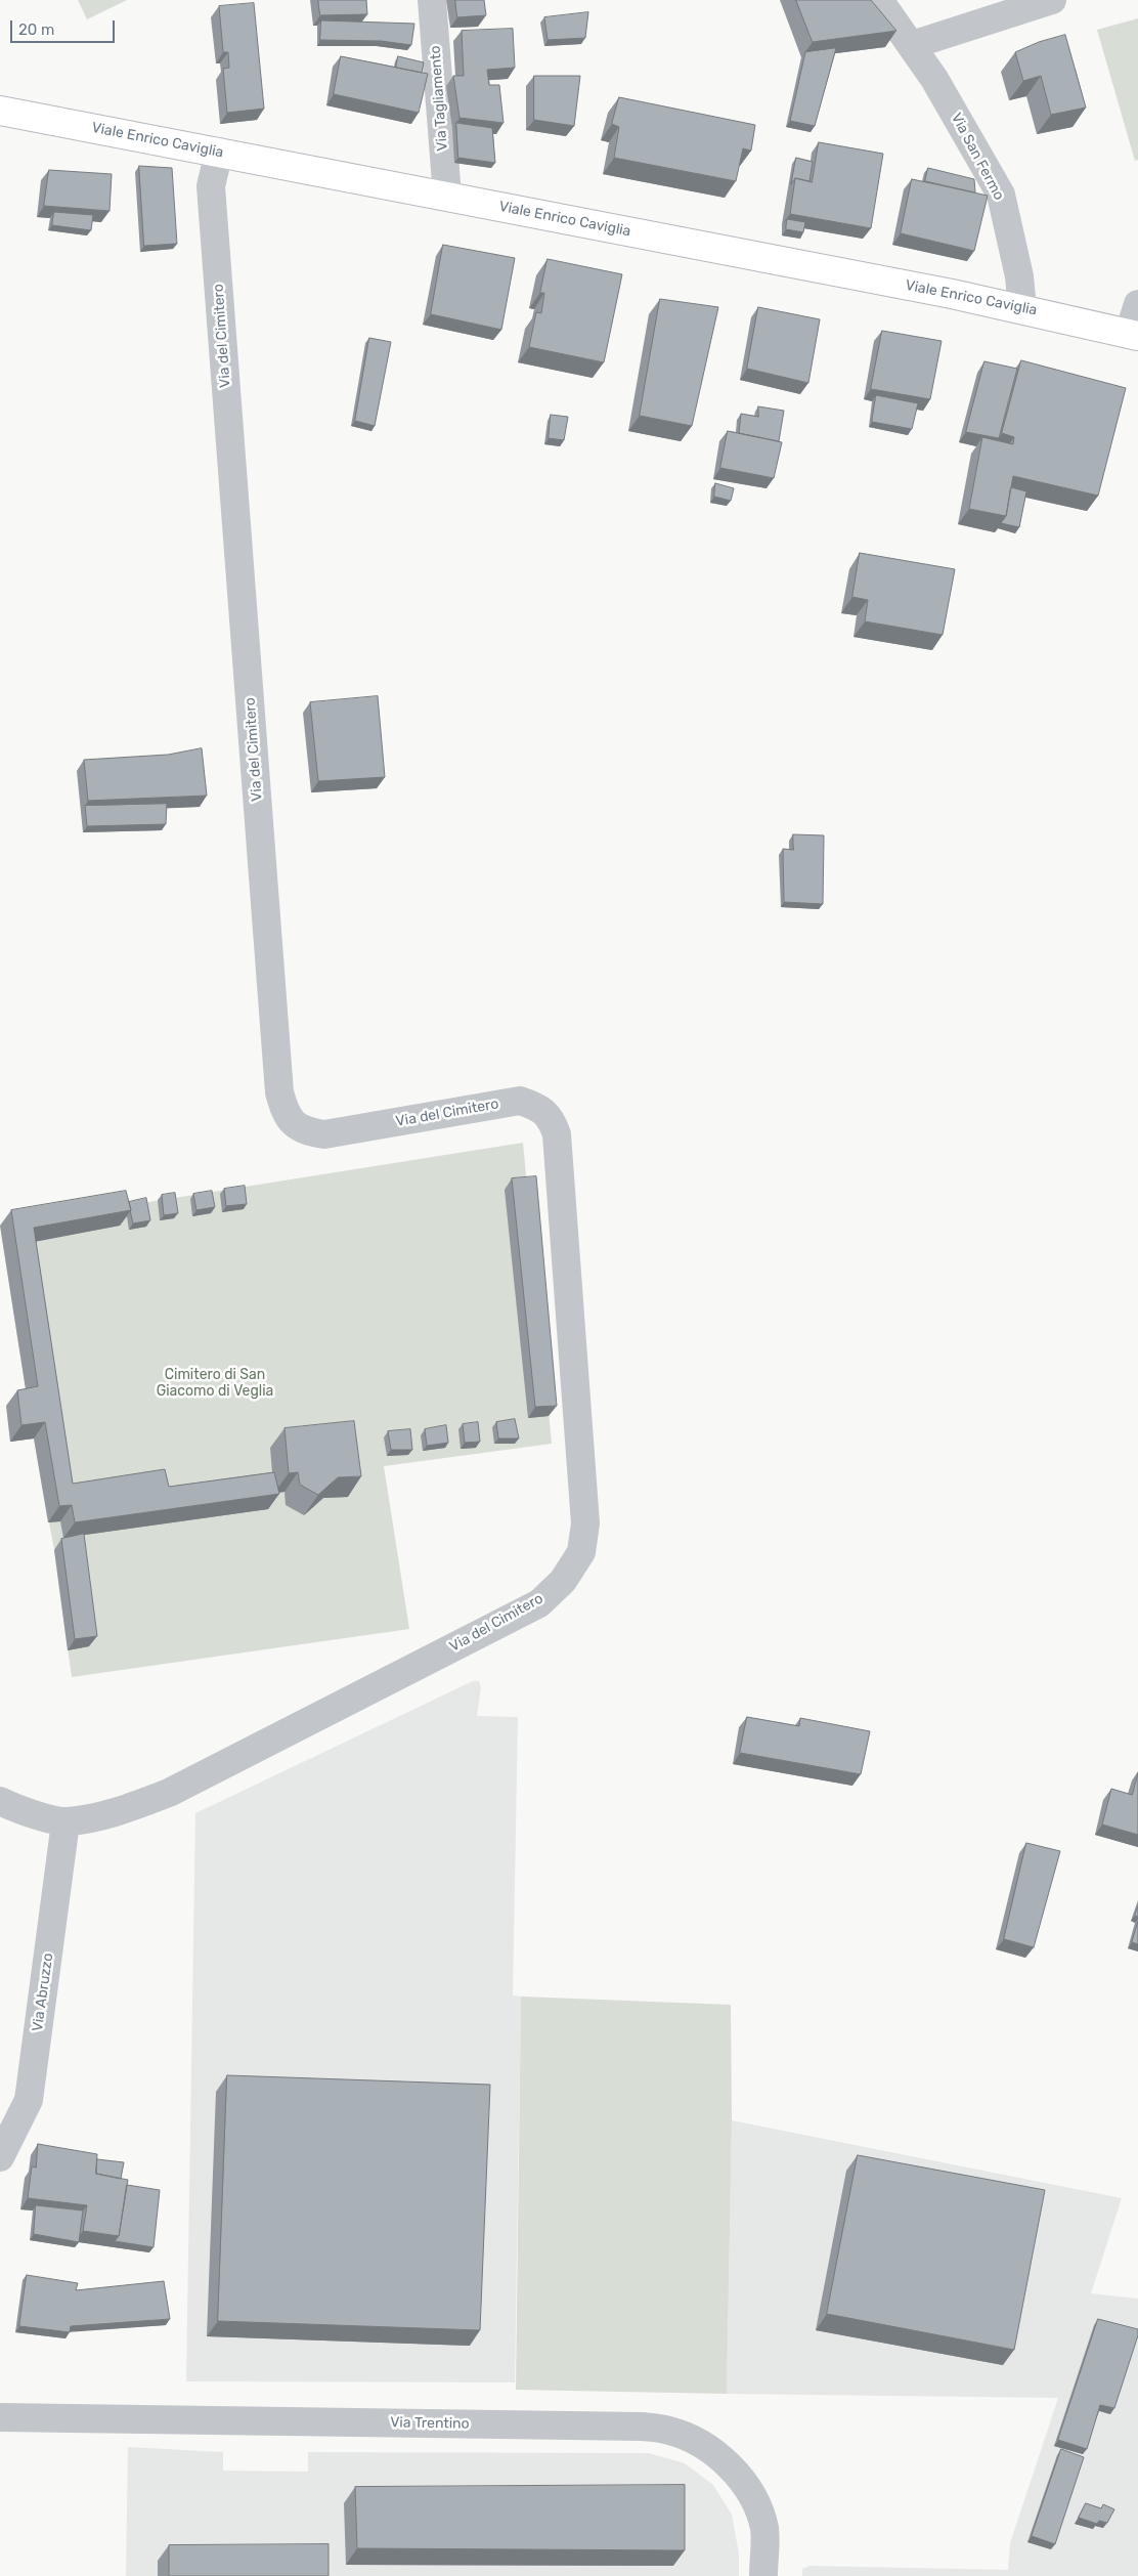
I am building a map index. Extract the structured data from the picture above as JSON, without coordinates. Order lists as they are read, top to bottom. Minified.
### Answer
{"streets":{"main road":["Viale Enrico Caviglia"],"street":["Via Tagliamento","Via San Fermo","Via del Cimitero","Via Abruzzo","Via Trentino"]},"crossings":[["Via Tagliamento","Viale Enrico Caviglia"],["Viale Enrico Caviglia","Via San Fermo"],["Viale Enrico Caviglia","Via del Cimitero"],["Via del Cimitero","Via Abruzzo"]],"parks":["Cimitero di San Giacomo di Veglia"],"scale_bar":"20 m"}
